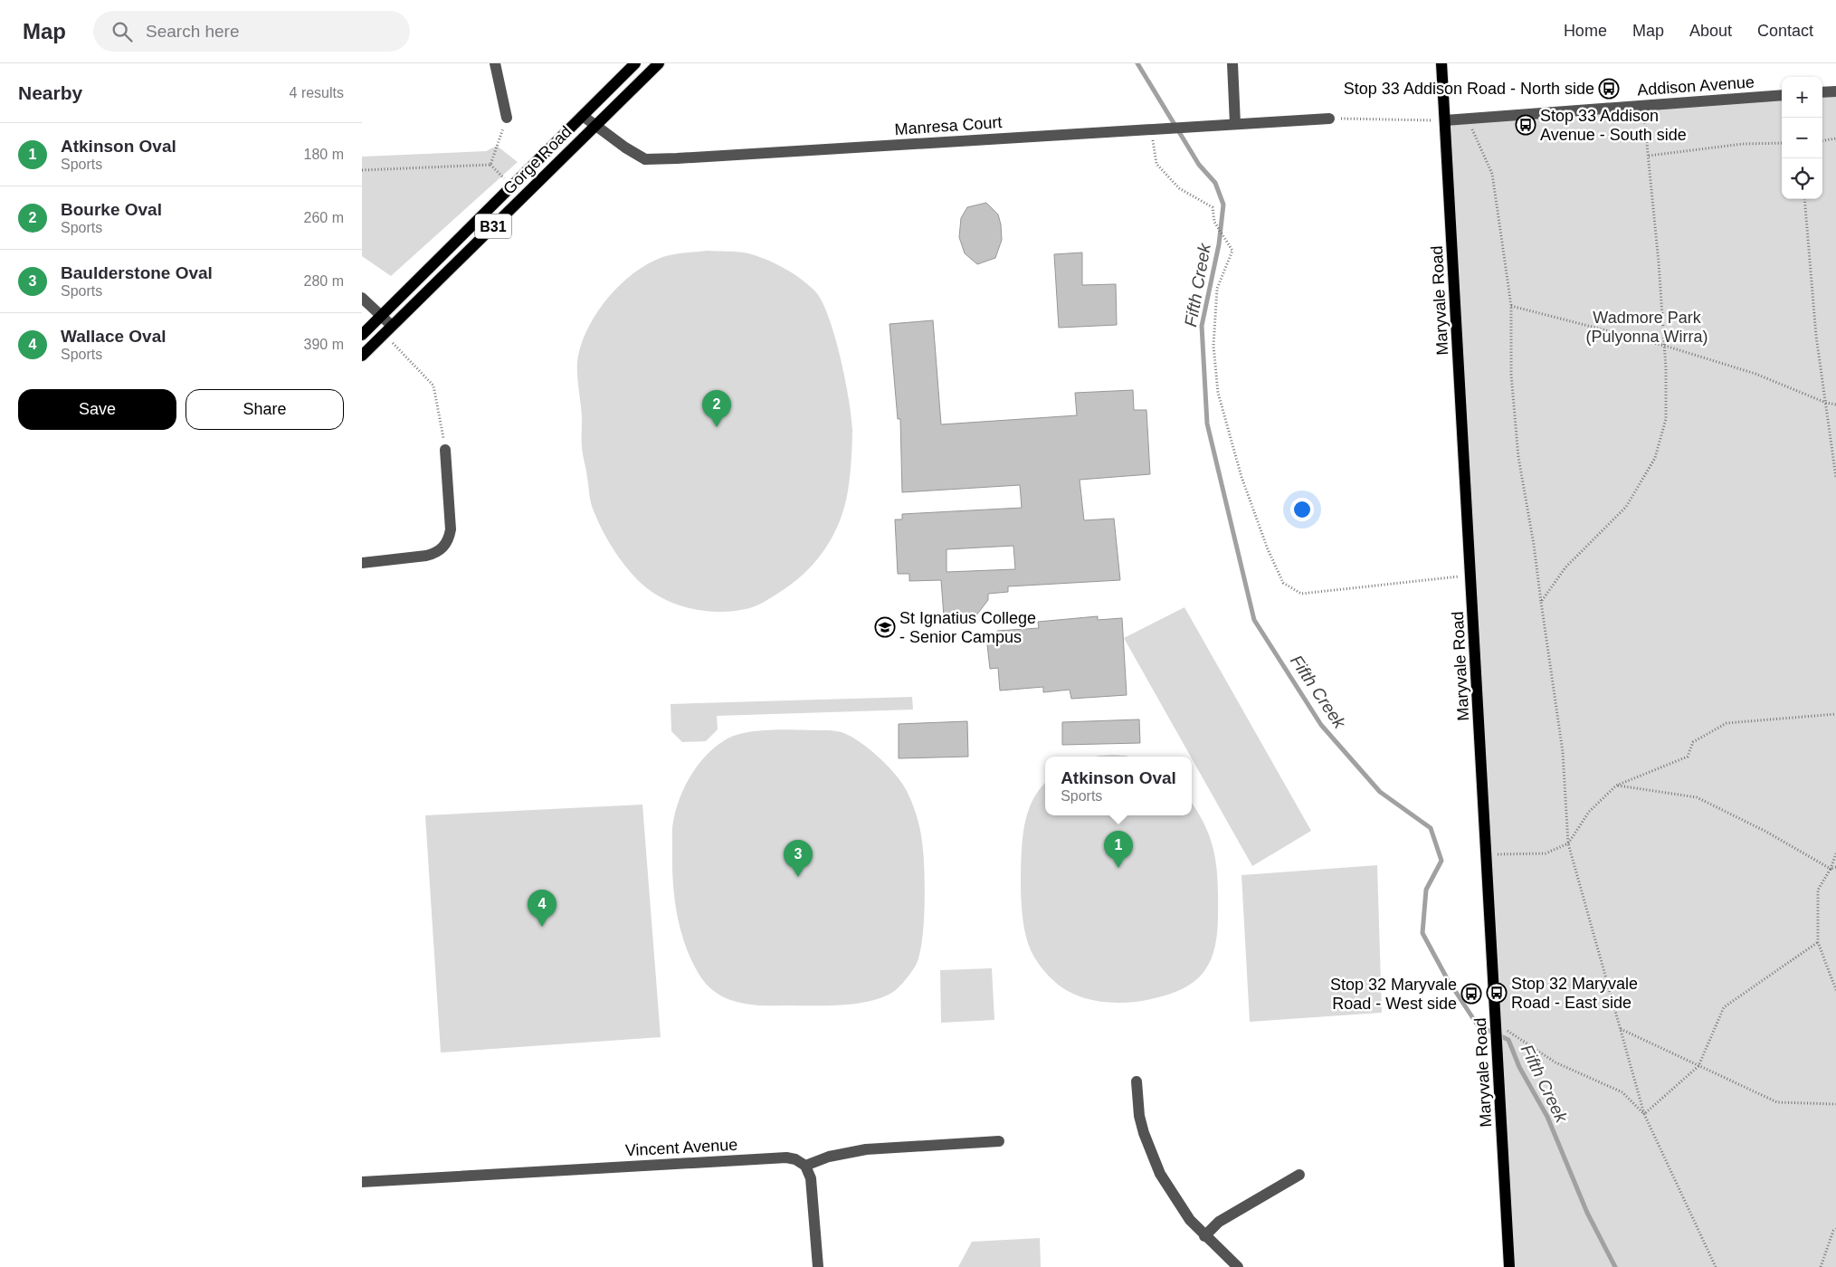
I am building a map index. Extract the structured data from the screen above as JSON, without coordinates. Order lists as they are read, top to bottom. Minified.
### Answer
{"streets":{"main road":["Gorge Road","B31","Maryvale Road"],"street":["Addison Avenue","Manresa Court","Vincent Avenue"]},"crossings":[["Addison Avenue","Maryvale Road"],["Manresa Court","Gorge Road"]],"water":["Fifth Creek"],"parks":["Wadmore Park (Pulyonna Wirra)"],"places":{"bus stop":["Stop 33 Addison Road - North side","Stop 33 Addison Avenue - South side","Stop 32 Maryvale Road - East side","Stop 32 Maryvale Road - West side"],"school or university":["St Ignatius College - Senior Campus"]},"page":{"header":"Map","search":"Search here","nav":["Home","Map","About","Contact"],"heading":["Nearby","4 results"],"map_buttons":["+","−"],"list":[{"mark":"1","name":"Atkinson Oval","note":"Sports","value":"180 m"},{"mark":"2","name":"Bourke Oval","note":"Sports","value":"260 m"},{"mark":"3","name":"Baulderstone Oval","note":"Sports","value":"280 m"},{"mark":"4","name":"Wallace Oval","note":"Sports","value":"390 m"}],"buttons":["Save","Share"],"pins":["2","1","3","4"],"popup":["Atkinson Oval","Sports"]}}
